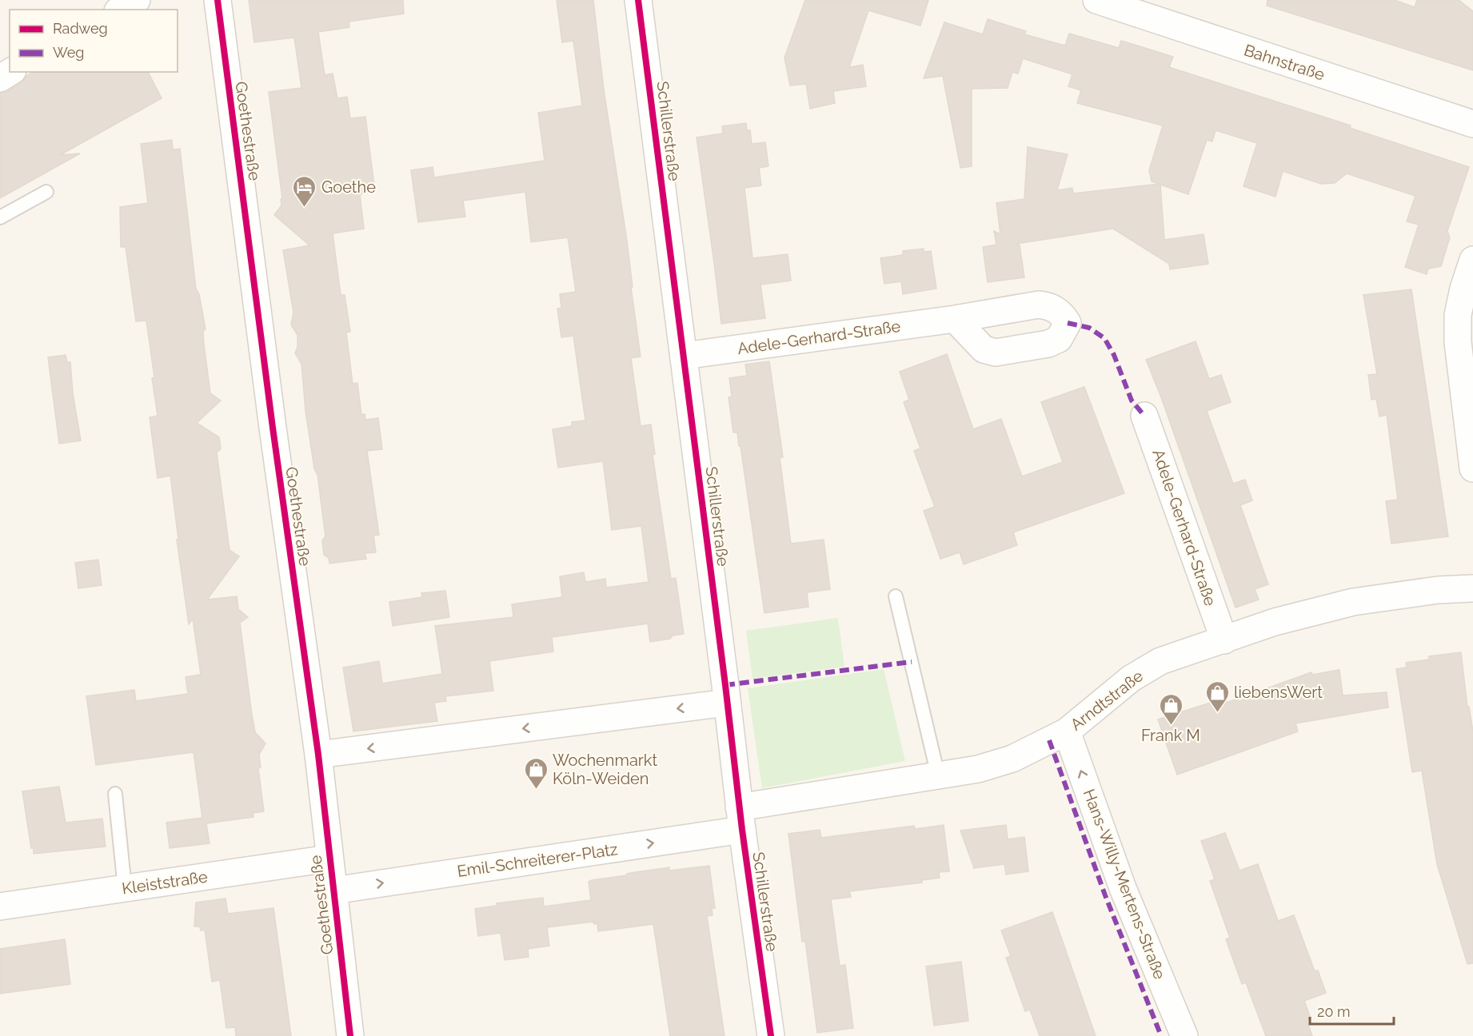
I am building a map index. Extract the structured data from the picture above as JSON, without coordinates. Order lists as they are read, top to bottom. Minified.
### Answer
{"streets":{"street":["Bahnstraße","Goethestraße","Schillerstraße","Adele-Gerhard-Straße","Arndtstraße","Emil-Schreiterer-Platz","Kleiststraße","Hans-Willy-Mertens-Straße"]},"crossings":[["Goethestraße","Emil-Schreiterer-Platz"],["Goethestraße","Kleiststraße"],["Schillerstraße","Adele-Gerhard-Straße"],["Schillerstraße","Arndtstraße"],["Schillerstraße","Emil-Schreiterer-Platz"],["Adele-Gerhard-Straße","Arndtstraße"],["Arndtstraße","Emil-Schreiterer-Platz"],["Arndtstraße","Hans-Willy-Mertens-Straße"]],"one_way":["Hans-Willy-Mertens-Straße"],"places":{"hotel":["Goethe"],"shop":["liebensWert","Frank M","Wochenmarkt Köln-Weiden"]},"legend":["Radweg","Weg"],"scale_bar":"20 m"}
